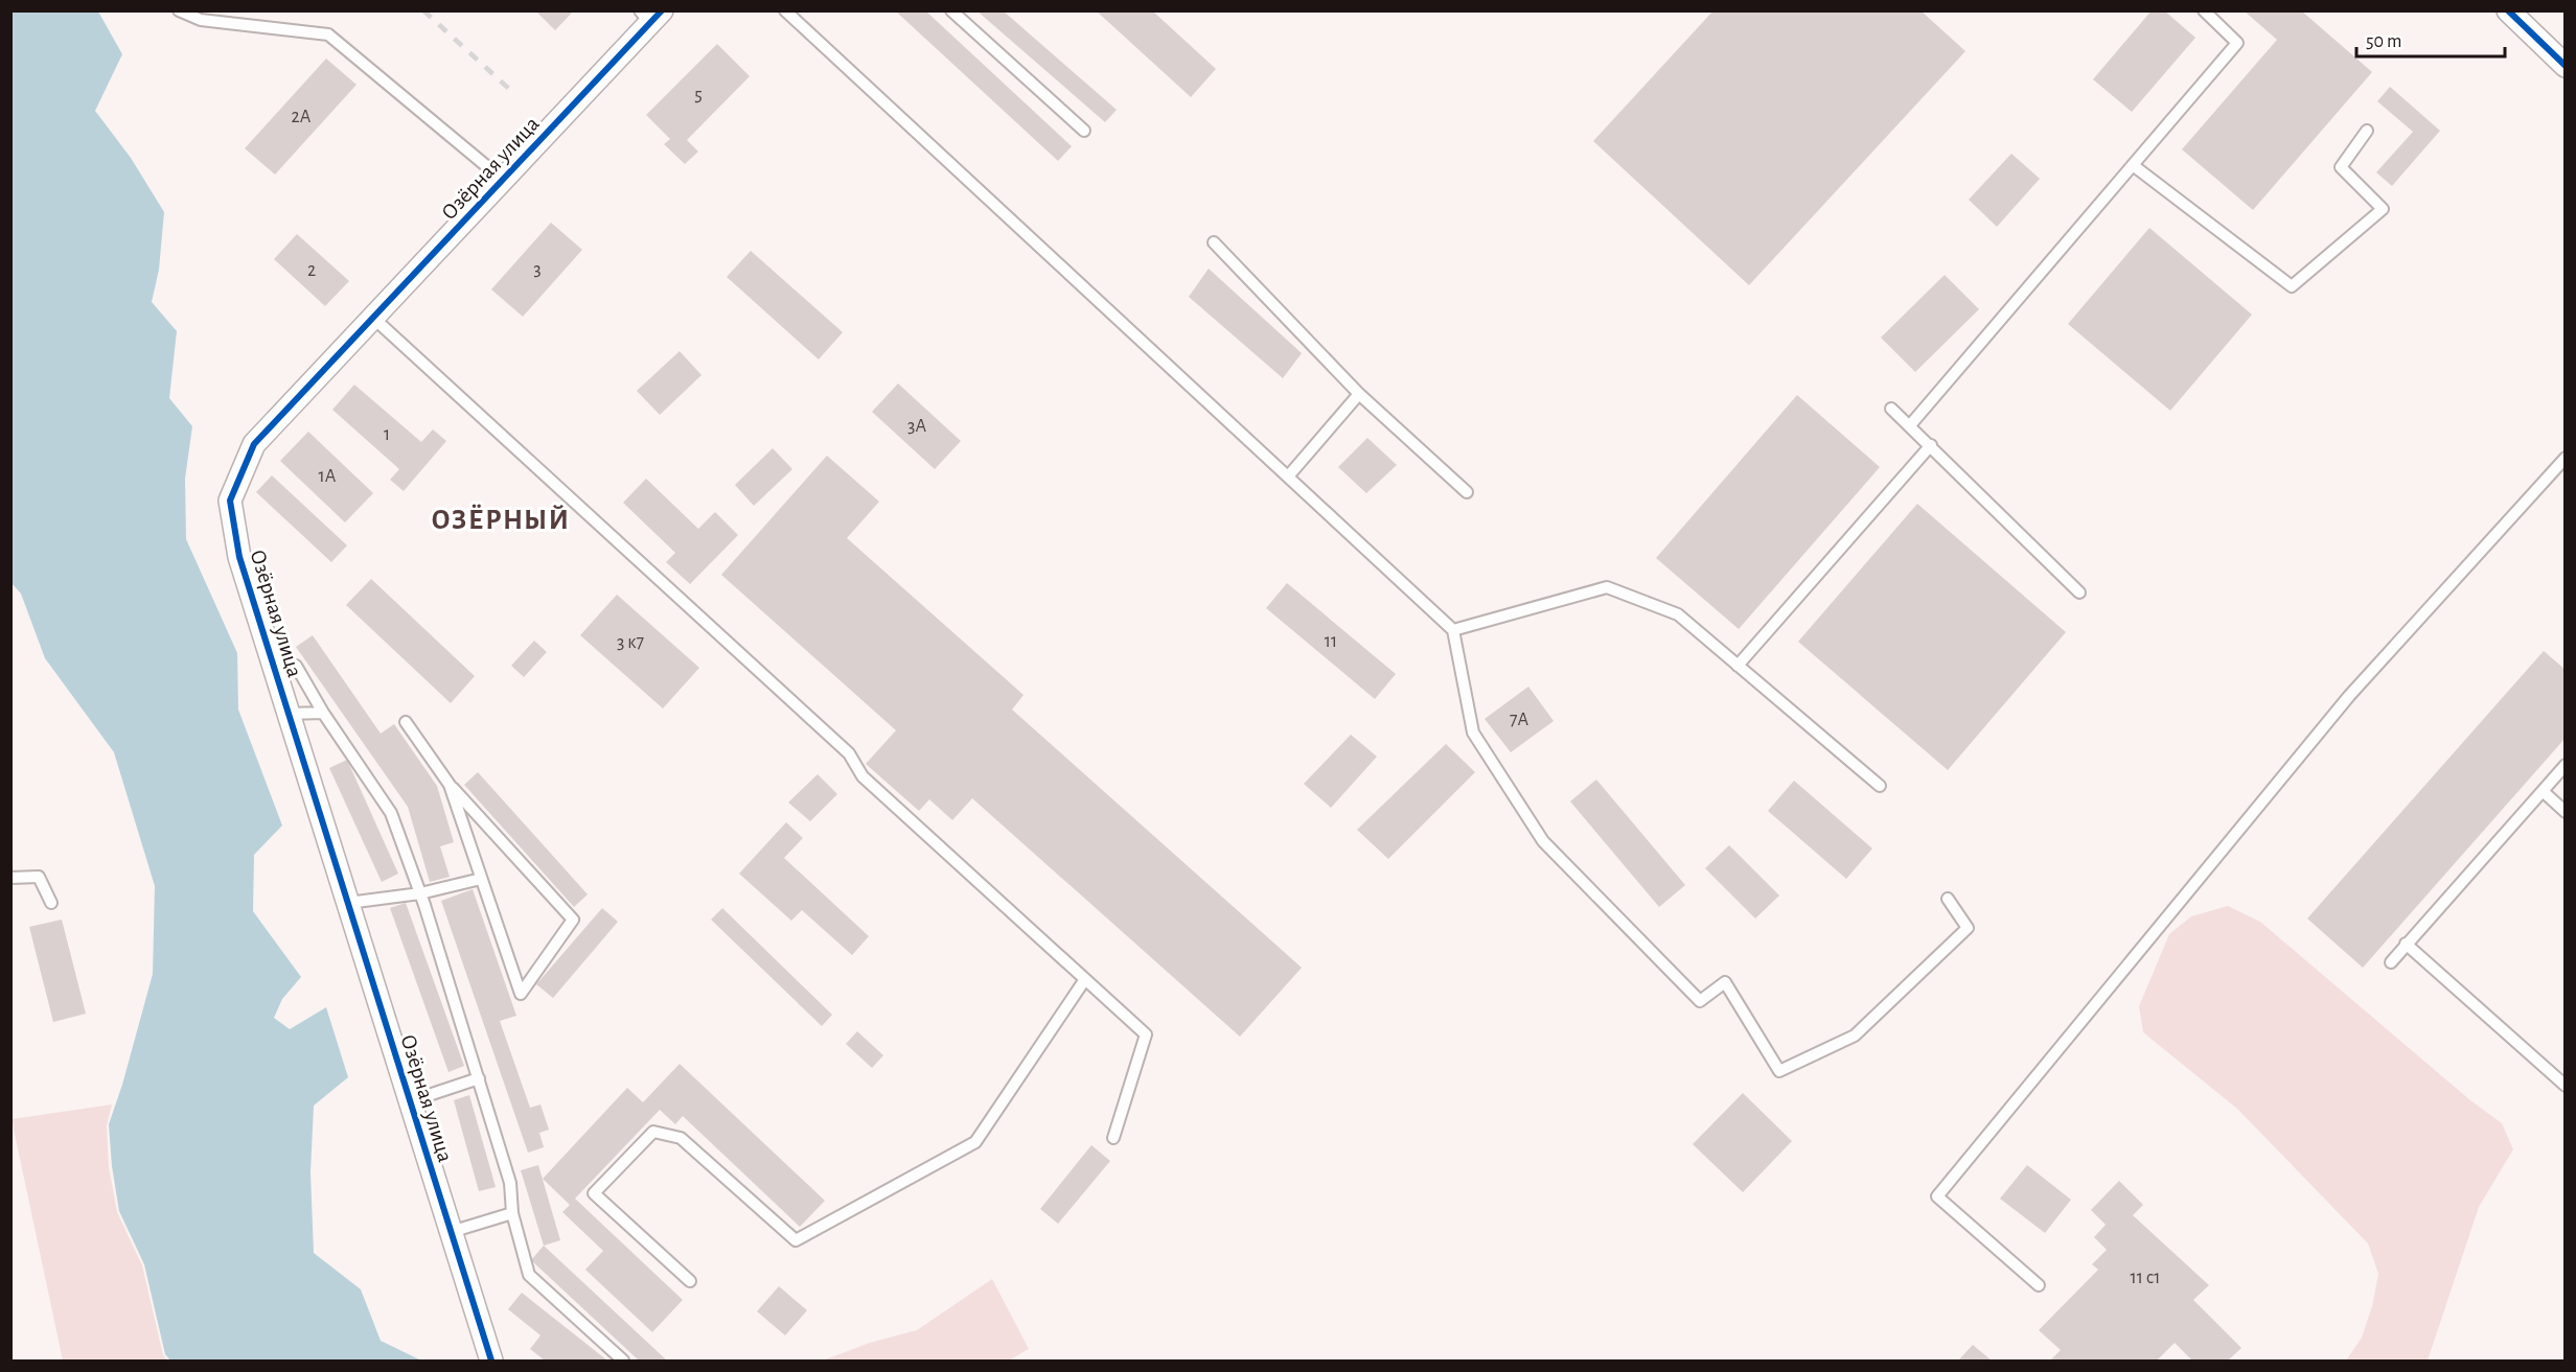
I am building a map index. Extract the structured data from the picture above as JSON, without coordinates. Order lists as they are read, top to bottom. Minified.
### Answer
{"streets":{"street":["Озёрная улица"]},"districts":["ОЗЁРНЫЙ"],"house_numbers":["5","2А","3","2","3А","1","1А","11","3 к7","7А","11 с1"],"scale_bar":"50 m"}
